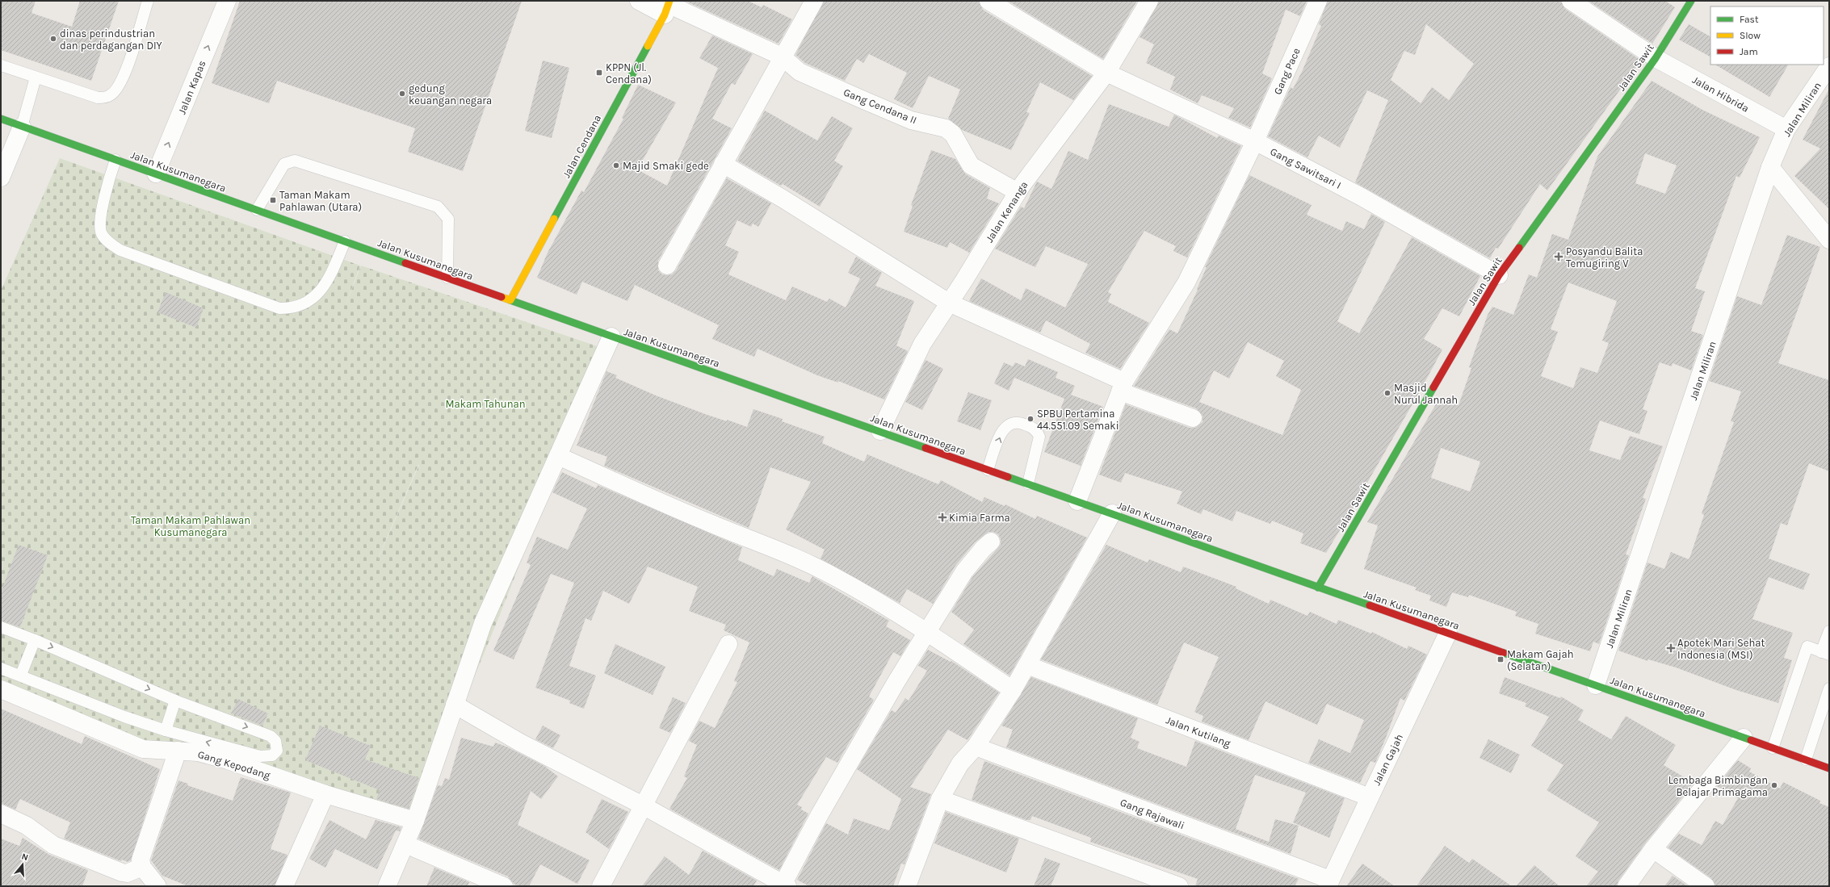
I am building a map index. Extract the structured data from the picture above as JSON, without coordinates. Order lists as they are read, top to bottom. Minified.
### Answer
{"streets":{"main road":["Jalan Sawit","Jalan Cendana","Jalan Kusumanegara"],"street":["Gang Pace","Jalan Kapas","Jalan Hibrida","Gang Cendana II","Jalan Miliran","Gang Sawitsari I","Jalan Kenanga","Jalan Kutilang","Jalan Gajah","Gang Kepodang","Gang Rajawali"]},"crossings":[["Jalan Sawit","Jalan Hibrida"],["Jalan Sawit","Gang Sawitsari I"],["Jalan Sawit","Jalan Kusumanegara"],["Gang Pace","Gang Sawitsari I"],["Gang Pace","Jalan Kusumanegara"],["Jalan Kapas","Jalan Kusumanegara"],["Jalan Hibrida","Jalan Miliran"],["Gang Cendana II","Jalan Cendana"],["Gang Cendana II","Jalan Kenanga"],["Jalan Miliran","Jalan Kusumanegara"],["Jalan Cendana","Jalan Kusumanegara"],["Gang Sawitsari I","Jalan Kenanga"],["Jalan Kusumanegara","Jalan Kenanga"],["Jalan Kusumanegara","Jalan Gajah"],["Jalan Kutilang","Jalan Gajah"],["Jalan Gajah","Gang Rajawali"]],"one_way":["Jalan Kapas"],"parks":["Makam Tahunan","Taman Makam Pahlawan Kusumanegara"],"places":{"other":["dinas perindustrian dan perdagangan DIY","gedung keuangan negara","Majid Smaki gede","Masjid Nurul Jannah","SPBU Pertamina 44.551.09 Semaki","Lembaga Bimbingan Belajar Primagama"],"transit":["KPPN (Jl. Cendana)","Taman Makam Pahlawan (Utara)","Makam Gajah (Selatan)"],"health":["Posyandu Balita Temugiring V","Kimia Farma","Apotek Mari Sehat Indonesia (MSI)"]},"legend":["Fast","Slow","Jam"],"north":"top"}
